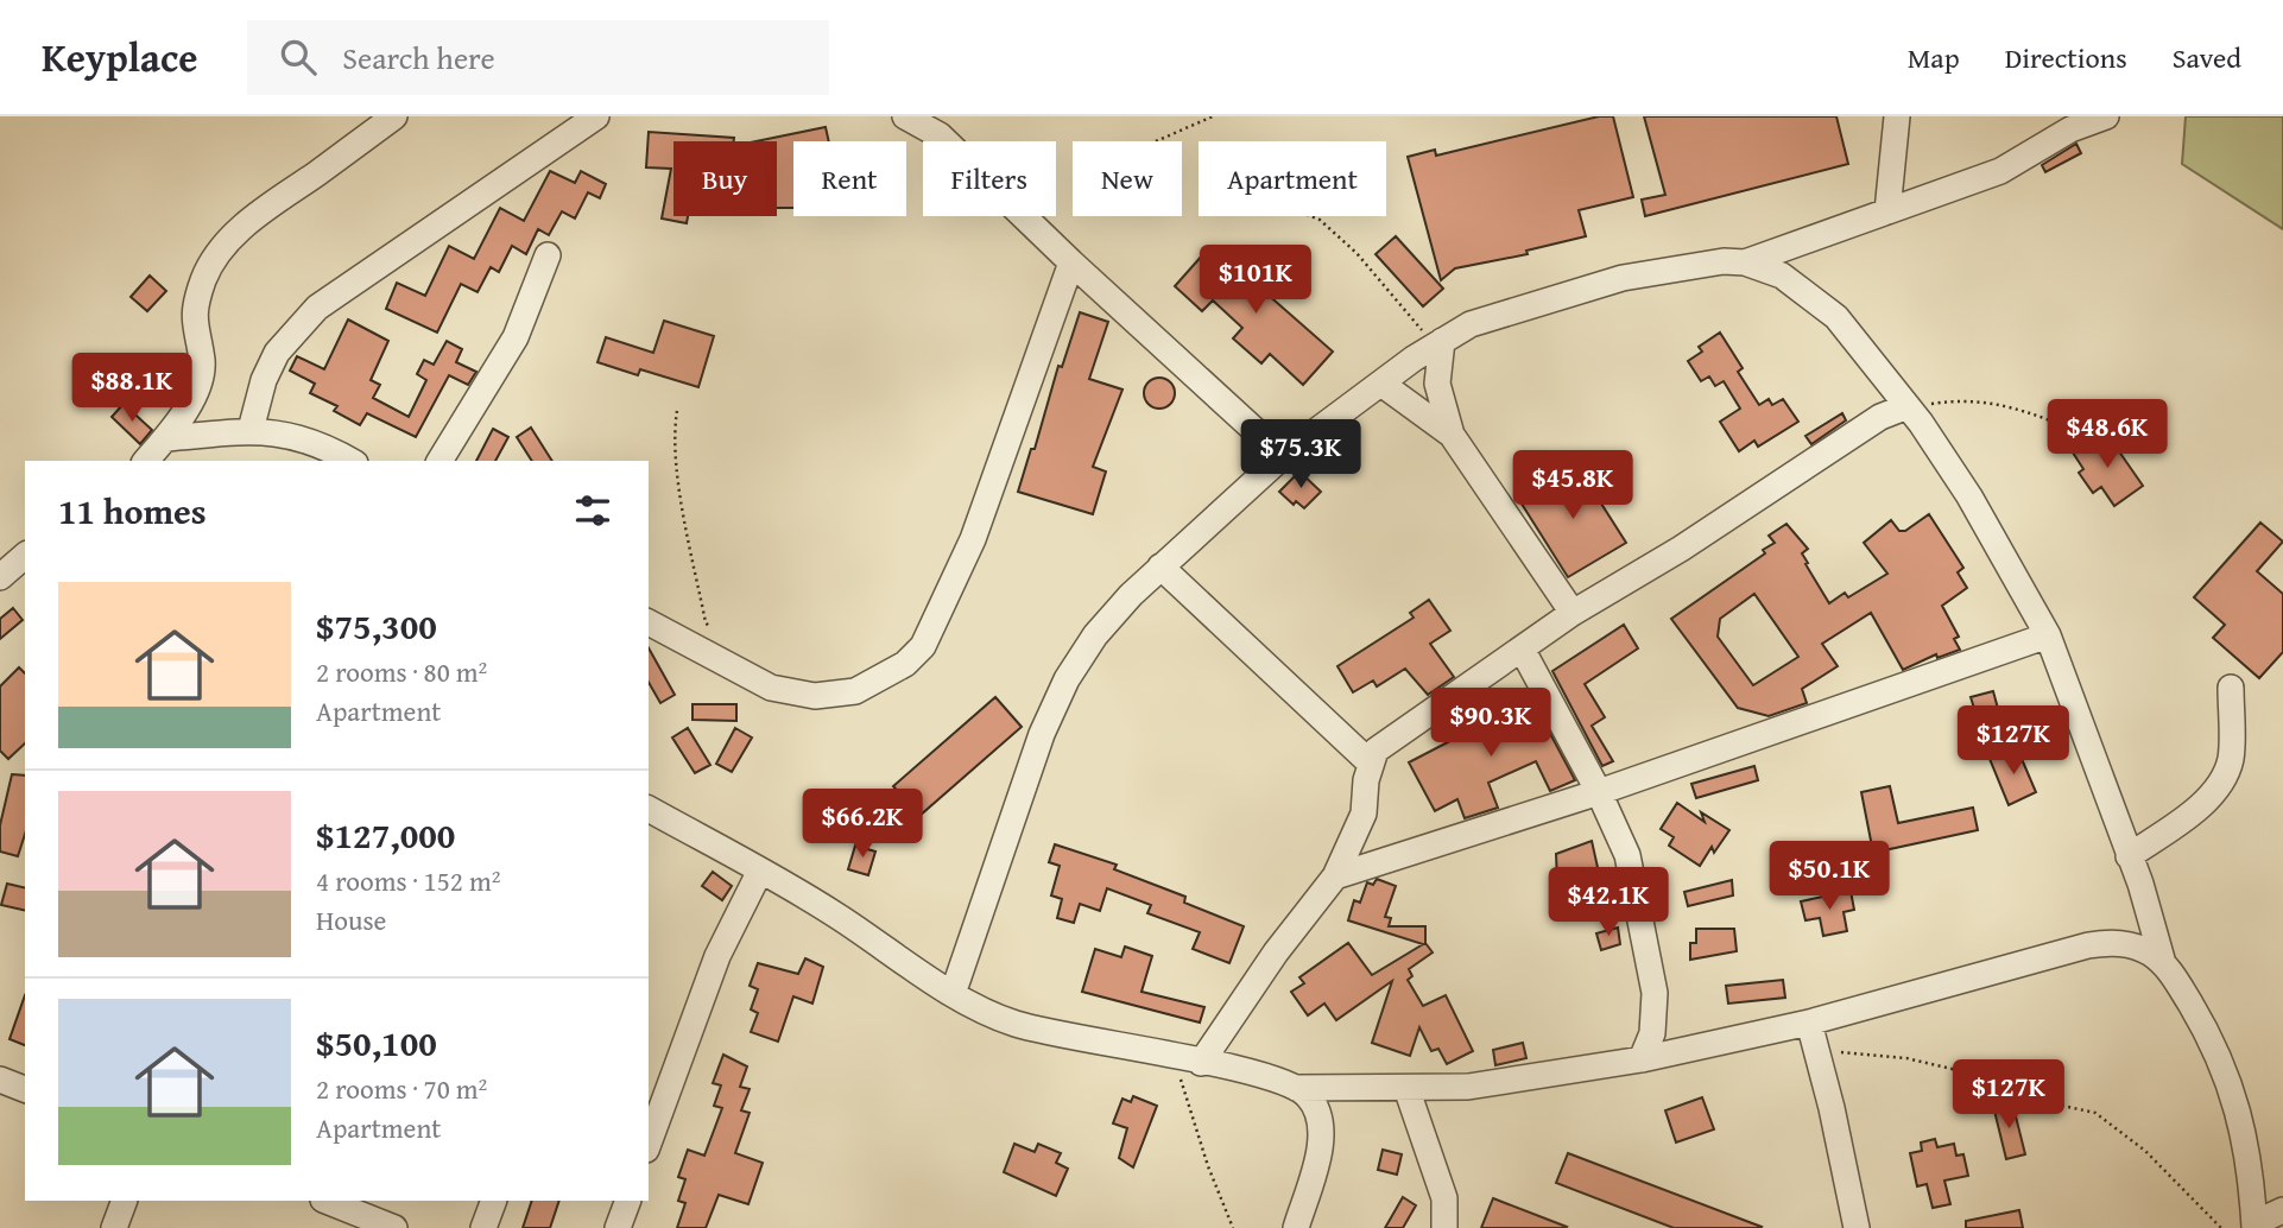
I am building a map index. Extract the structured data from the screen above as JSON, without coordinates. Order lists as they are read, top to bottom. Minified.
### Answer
{"page":{"header":"Keyplace","search":"Search here","nav":["Map","Directions","Saved"],"chip":["Buy","Rent","Filters","New","Apartment"],"price":["$101K","$88.1K","$48.6K","$75.3K","$45.8K","$90.3K","$127K","$66.2K","$50.1K","$42.1K","$127K"],"heading":"11 homes","list":[{"name":"$75,300","note":"2 rooms · 80 m² · Apartment"},{"name":"$127,000","note":"4 rooms · 152 m² · House"},{"name":"$50,100","note":"2 rooms · 70 m² · Apartment"}]}}
